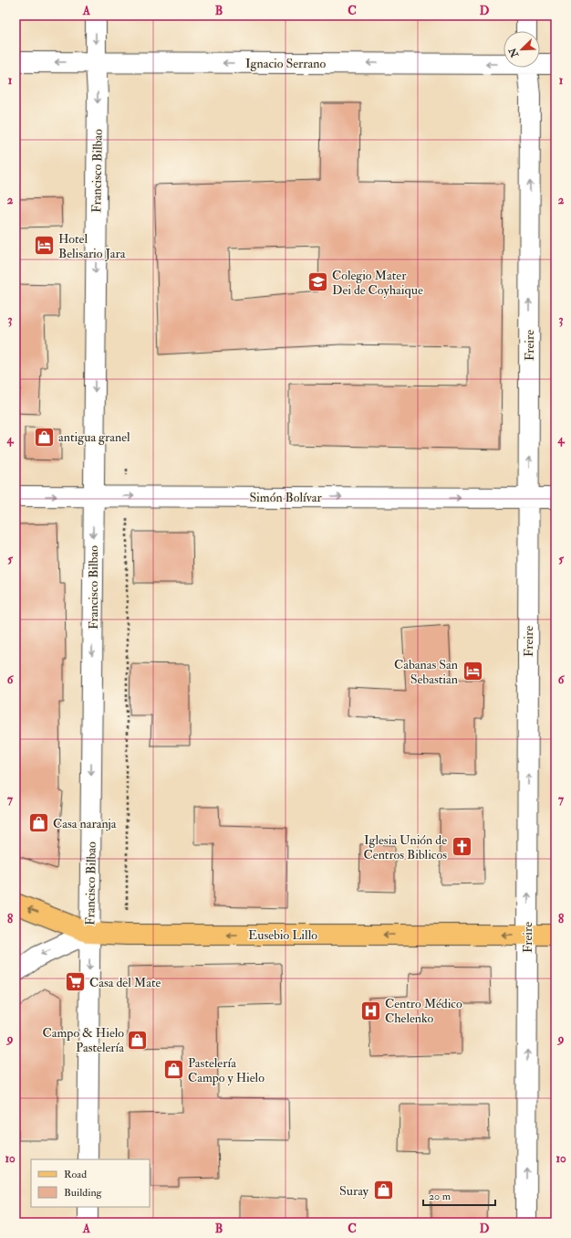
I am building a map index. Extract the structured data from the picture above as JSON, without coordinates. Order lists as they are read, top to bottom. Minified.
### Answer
{"streets":{"main road":["Eusebio Lillo"],"street":["Ignacio Serrano","Francisco Bilbao","Freire","Simón Bolívar"]},"crossings":[["Ignacio Serrano","Francisco Bilbao"],["Francisco Bilbao","Simón Bolívar"],["Francisco Bilbao","Eusebio Lillo"],["Freire","Simón Bolívar"],["Freire","Eusebio Lillo"]],"one_way":["Ignacio Serrano","Francisco Bilbao","Freire","Simón Bolívar","Eusebio Lillo"],"places":{"hotel":["Hotel Belisario Jara","Cabanas San Sebastian"],"school or university":["Colegio Mater Dei de Coyhaique"],"shop":["antigua granel","Casa naranja","Campo & Hielo Pastelería","Pastelería Campo y Hielo","Suray"],"church":["Iglesia Unión de Centros Biblicos"],"supermarket":["Casa del Mate"],"hospital":["Centro Médico Chelenko"]},"legend":["Road","Building"],"scale_bar":"20 m","north":"bottom left","grid":{"columns":["A","B","C","D"],"rows":["1","2","3","4","5","6","7","8","9","10"]}}
